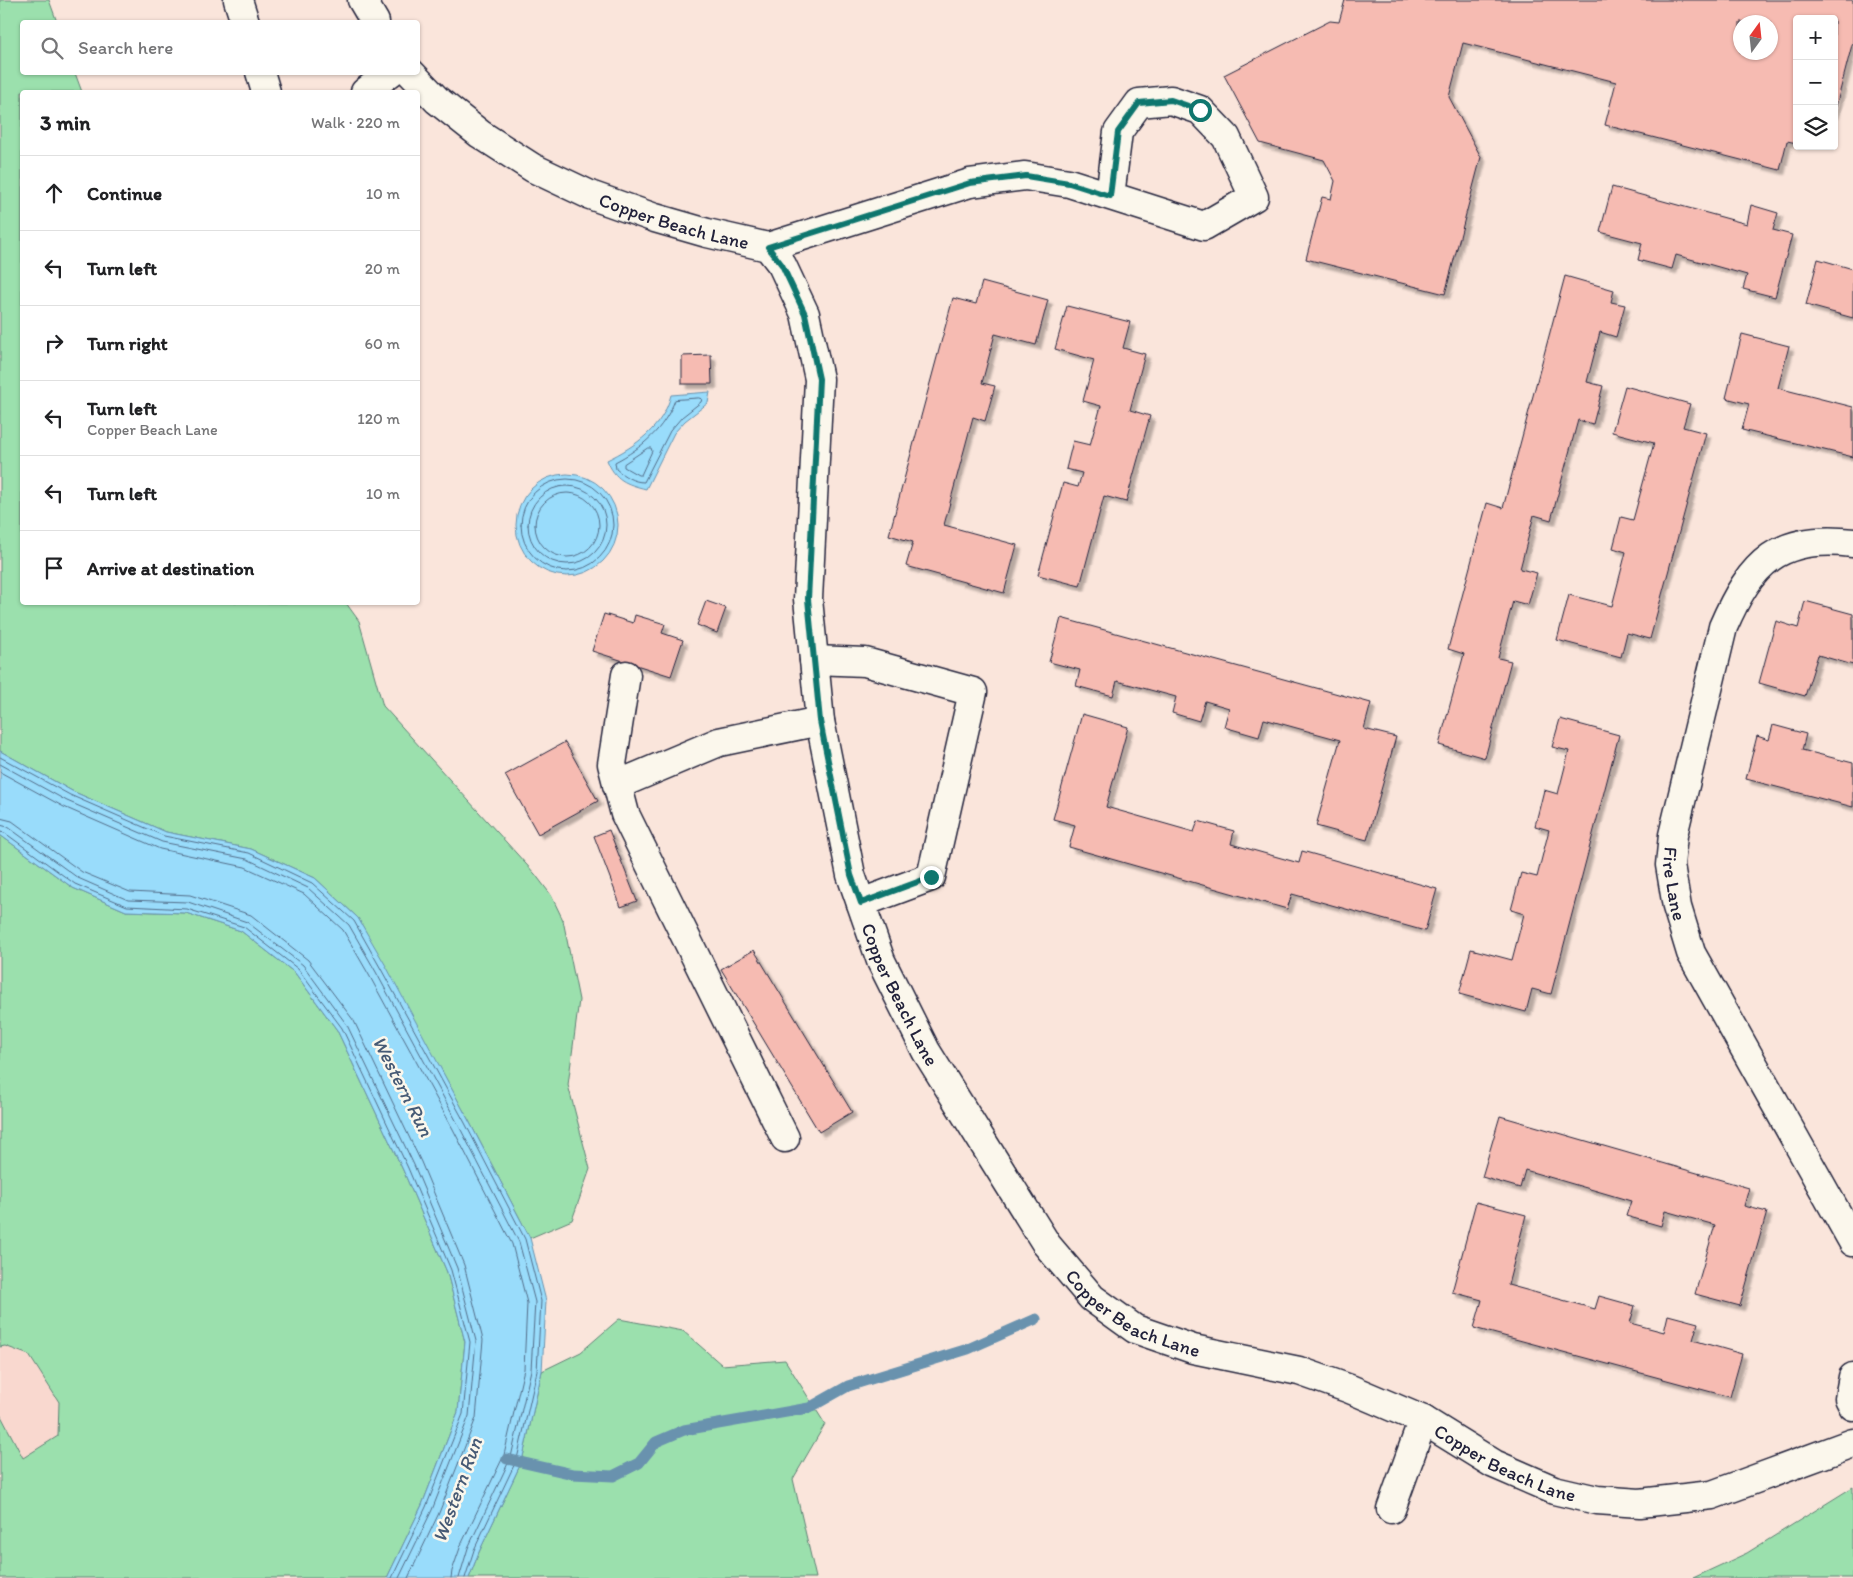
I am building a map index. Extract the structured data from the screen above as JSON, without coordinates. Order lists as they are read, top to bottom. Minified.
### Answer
{"streets":{"street":["Copper Beach Lane","Fire Lane"]},"water":["Western Run"],"north":"top","page":{"map_buttons":["+","−"],"search":"Search here","heading":["3 min","Walk · 220 m"],"list":[["Continue","10 m"],["Turn left","20 m"],["Turn right","60 m"],["Turn left","Copper Beach Lane","120 m"],["Turn left","10 m"],"Arrive at destination"]}}
